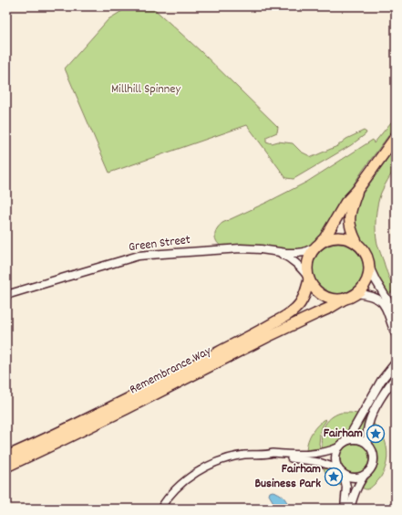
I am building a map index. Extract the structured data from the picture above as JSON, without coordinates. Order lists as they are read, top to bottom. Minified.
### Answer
{"streets":{"highway":["Remembrance Way"],"street":["Green Street"]},"crossings":[["Green Street","Remembrance Way"]],"parks":["Millhill Spinney"],"places":{"place":["Fairham","Fairham Business Park"]}}
